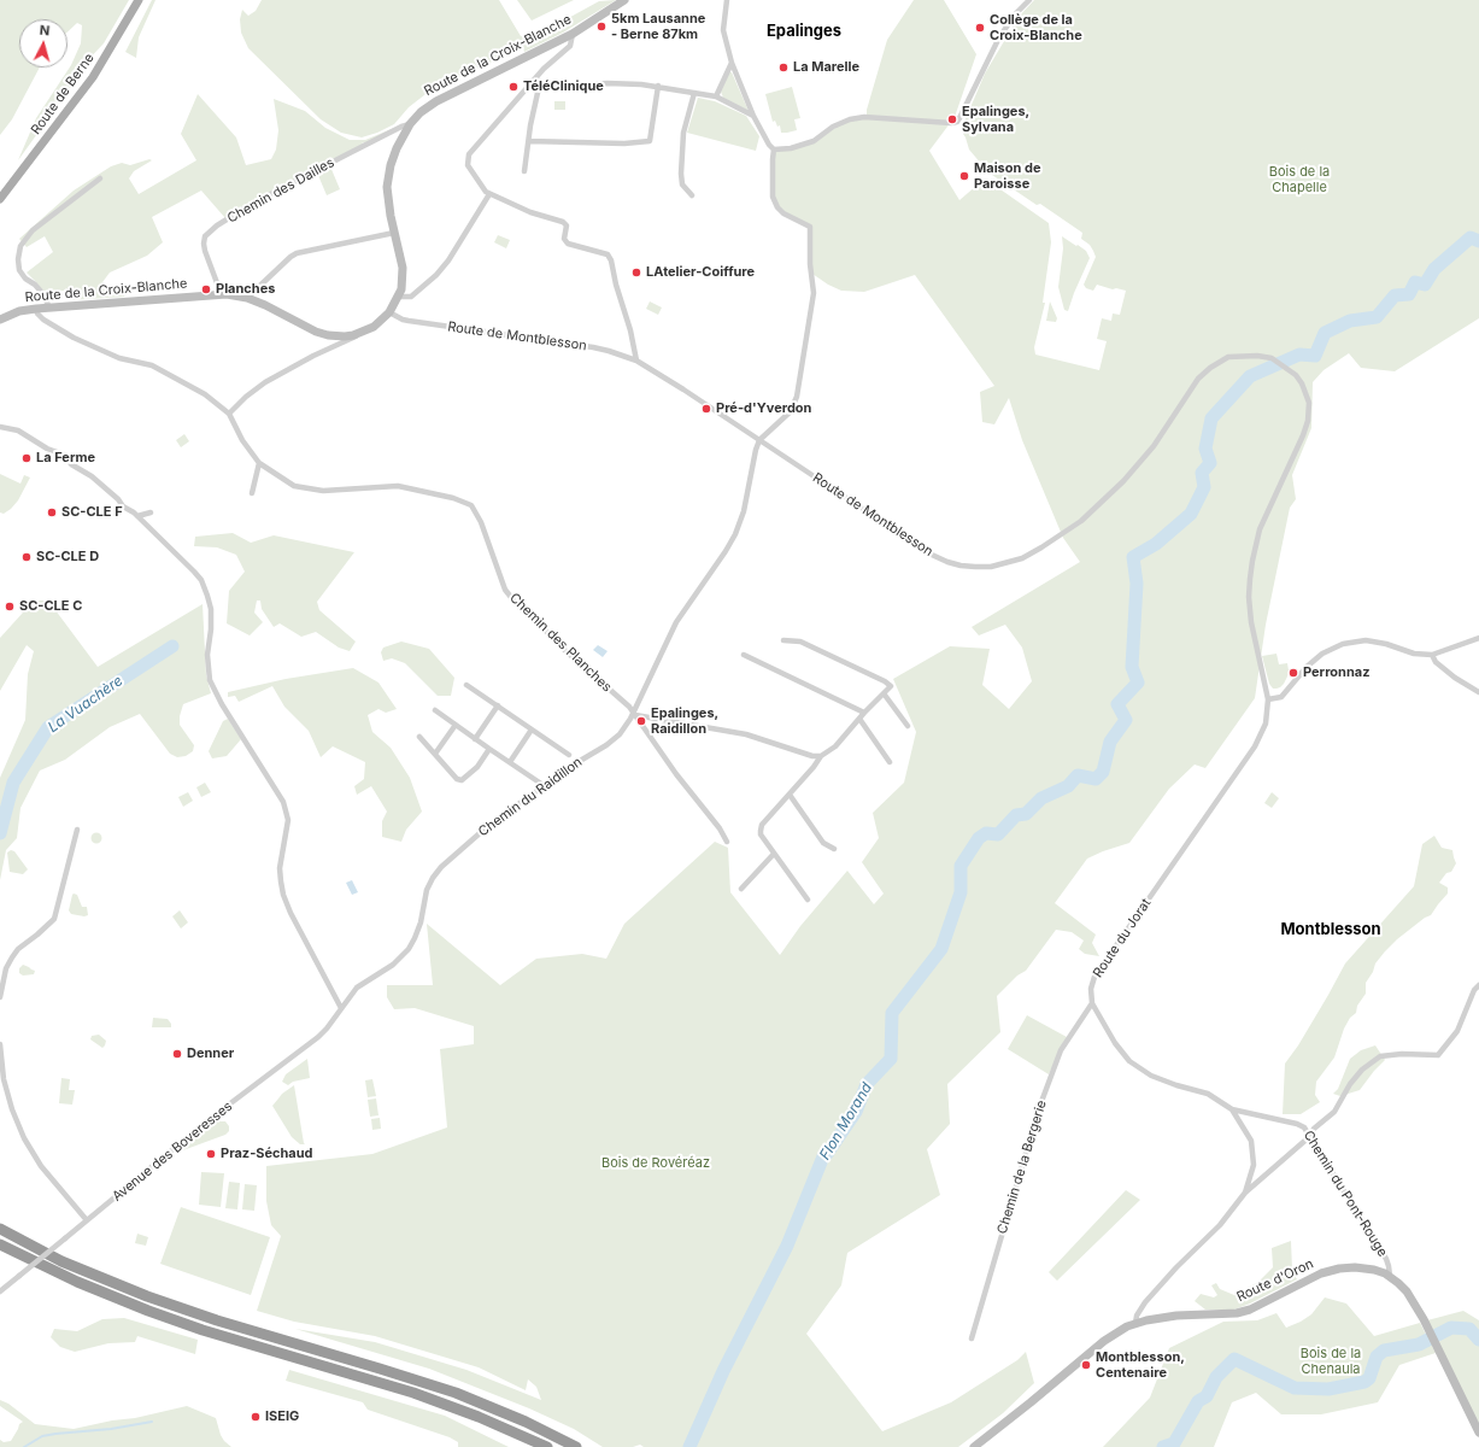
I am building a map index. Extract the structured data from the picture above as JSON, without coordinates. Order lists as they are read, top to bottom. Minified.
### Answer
{"streets":{"main road":["Route de Berne"],"street":["Route de la Croix-Blanche","Chemin des Dailles","Route de Montblesson","Chemin des Planches","Chemin du Raidillon","Route du Jorat","Avenue des Boveresses","Chemin de la Bergerie","Chemin du Pont-Rouge","Route d'Oron"]},"crossings":[["Route de la Croix-Blanche","Chemin des Dailles"],["Route de la Croix-Blanche","Route de Montblesson"],["Route de la Croix-Blanche","Chemin des Planches"],["Route de Montblesson","Chemin du Raidillon"],["Route de Montblesson","Route du Jorat"],["Chemin des Planches","Chemin du Raidillon"],["Chemin du Raidillon","Avenue des Boveresses"],["Route du Jorat","Chemin de la Bergerie"],["Chemin du Pont-Rouge","Route d'Oron"]],"districts":["Epalinges","Montblesson"],"water":["La Vuachère","Flon Morand"],"parks":["Bois de la Chapelle","Bois de Rovéréaz","Bois de la Chenaula"],"places":["5km Lausanne - Berne 87km","Collège de la Croix-Blanche","La Marelle","TéléClinique","Epalinges, Sylvana","Maison de Paroisse","LAtelier-Coiffure","Planches","Pré-d'Yverdon","La Ferme","SC-CLE F","SC-CLE D","SC-CLE C","Perronnaz","Epalinges, Raidillon","Denner","Praz-Séchaud","Montblesson, Centenaire","ISEIG"],"north":"top"}
